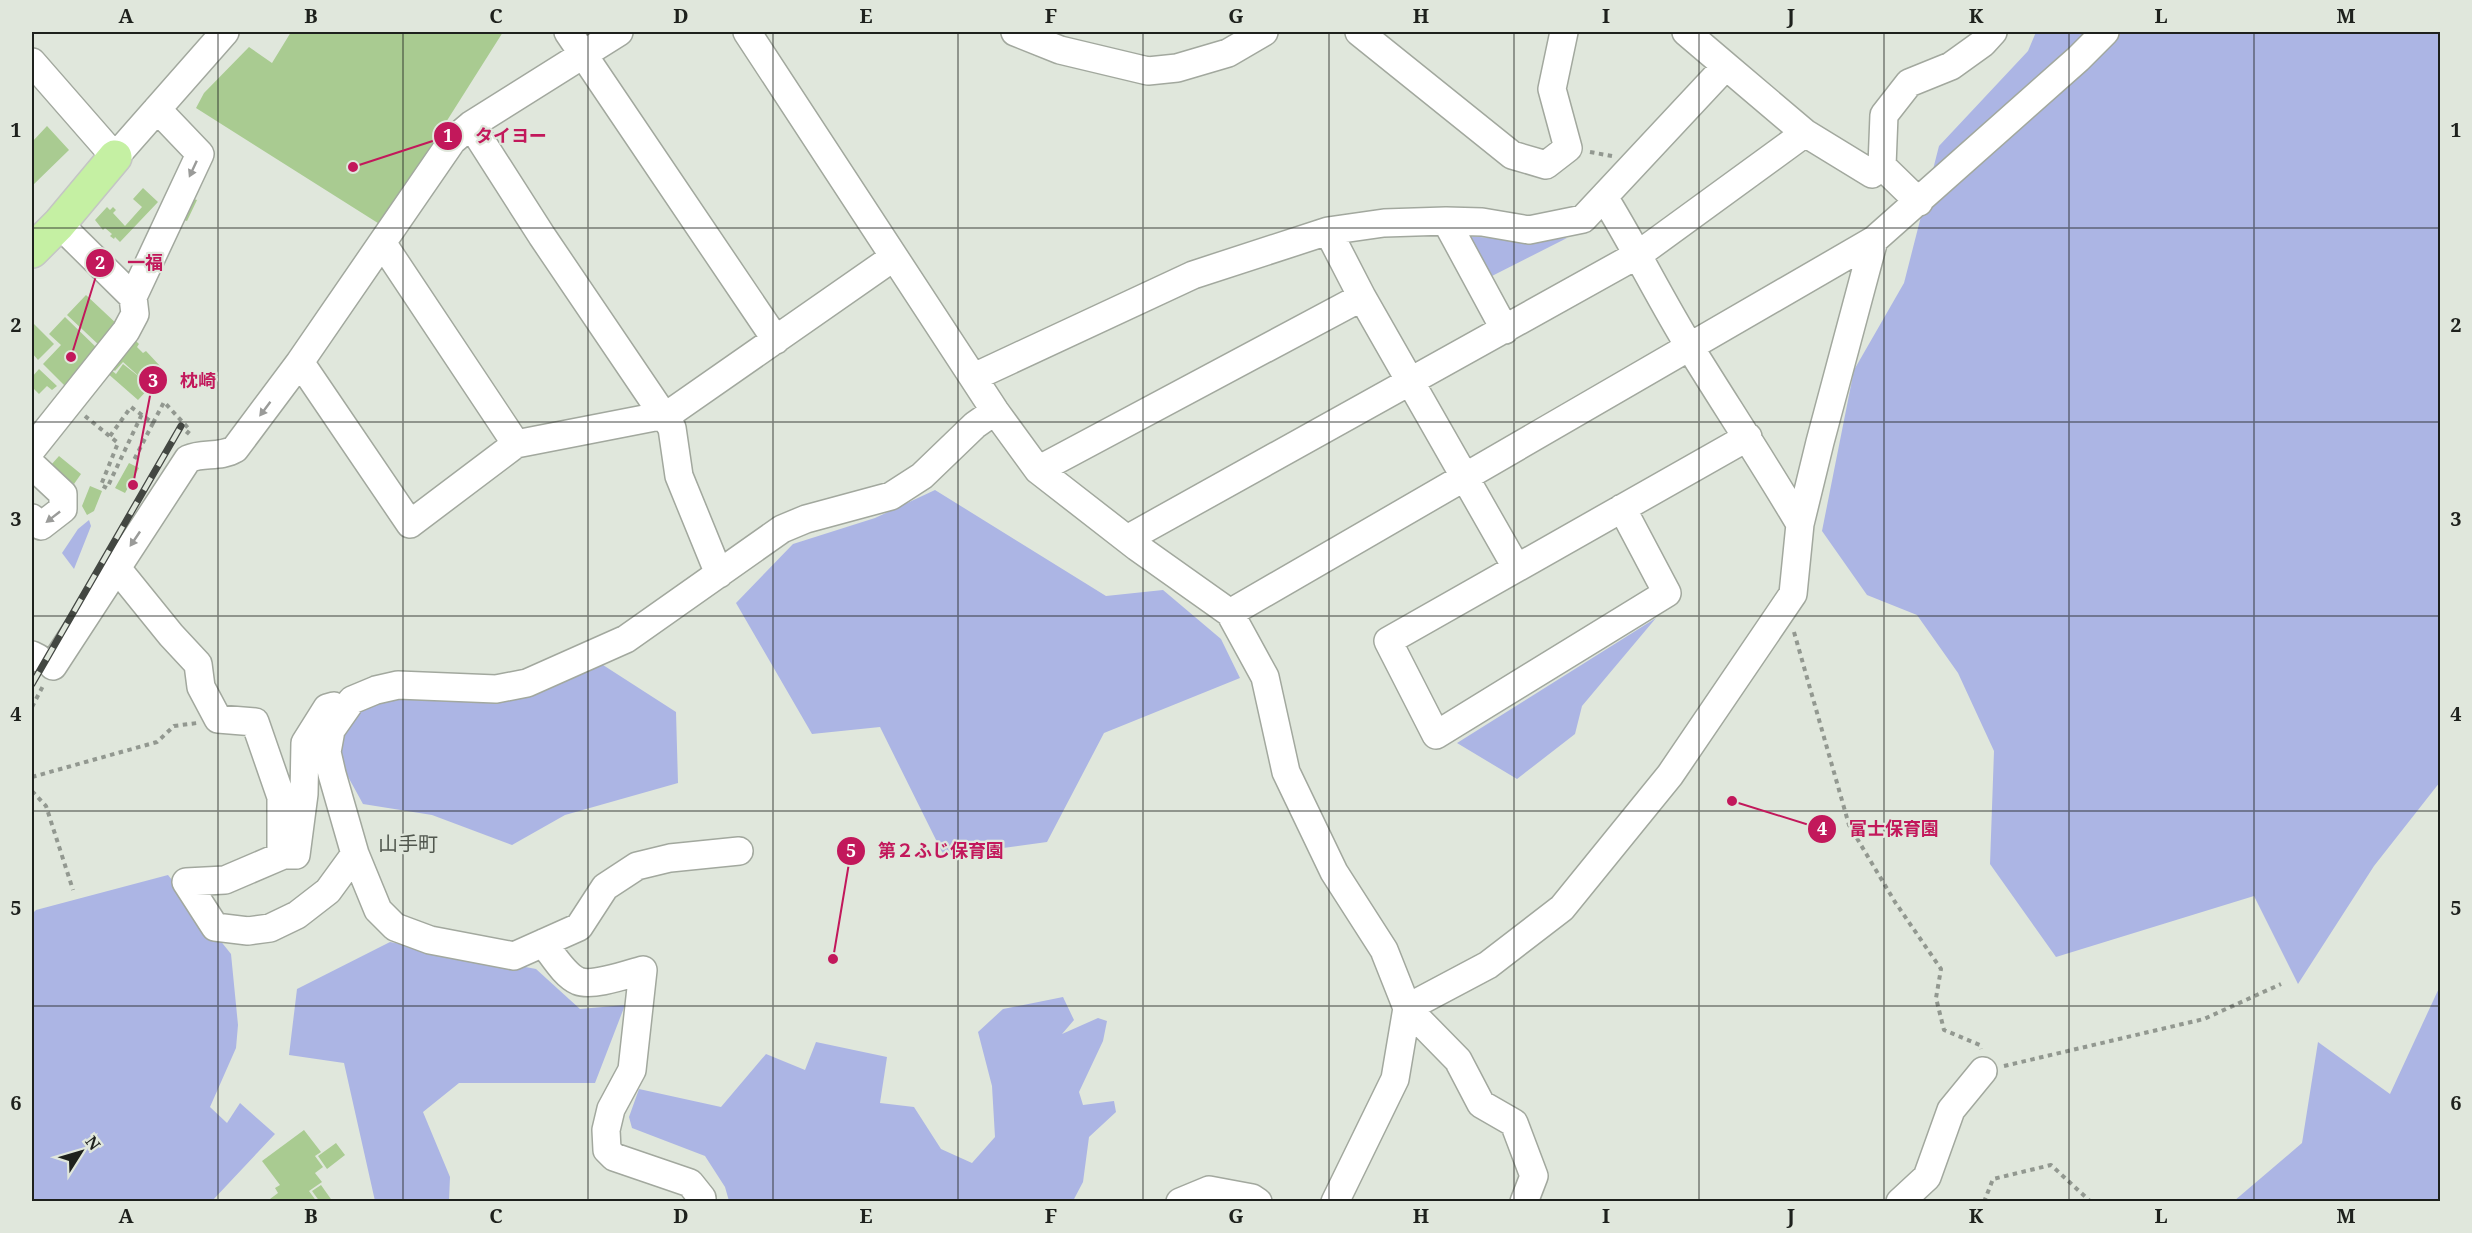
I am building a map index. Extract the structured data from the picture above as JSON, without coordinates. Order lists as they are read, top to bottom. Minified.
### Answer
{"districts":["山手町"],"places":["タイヨー","一福","枕崎","富士保育園","第２ふじ保育園"],"north":"top right","grid":{"columns":["A","B","C","D","E","F","G","H","I","J","K","L","M"],"rows":["1","2","3","4","5","6"]}}
